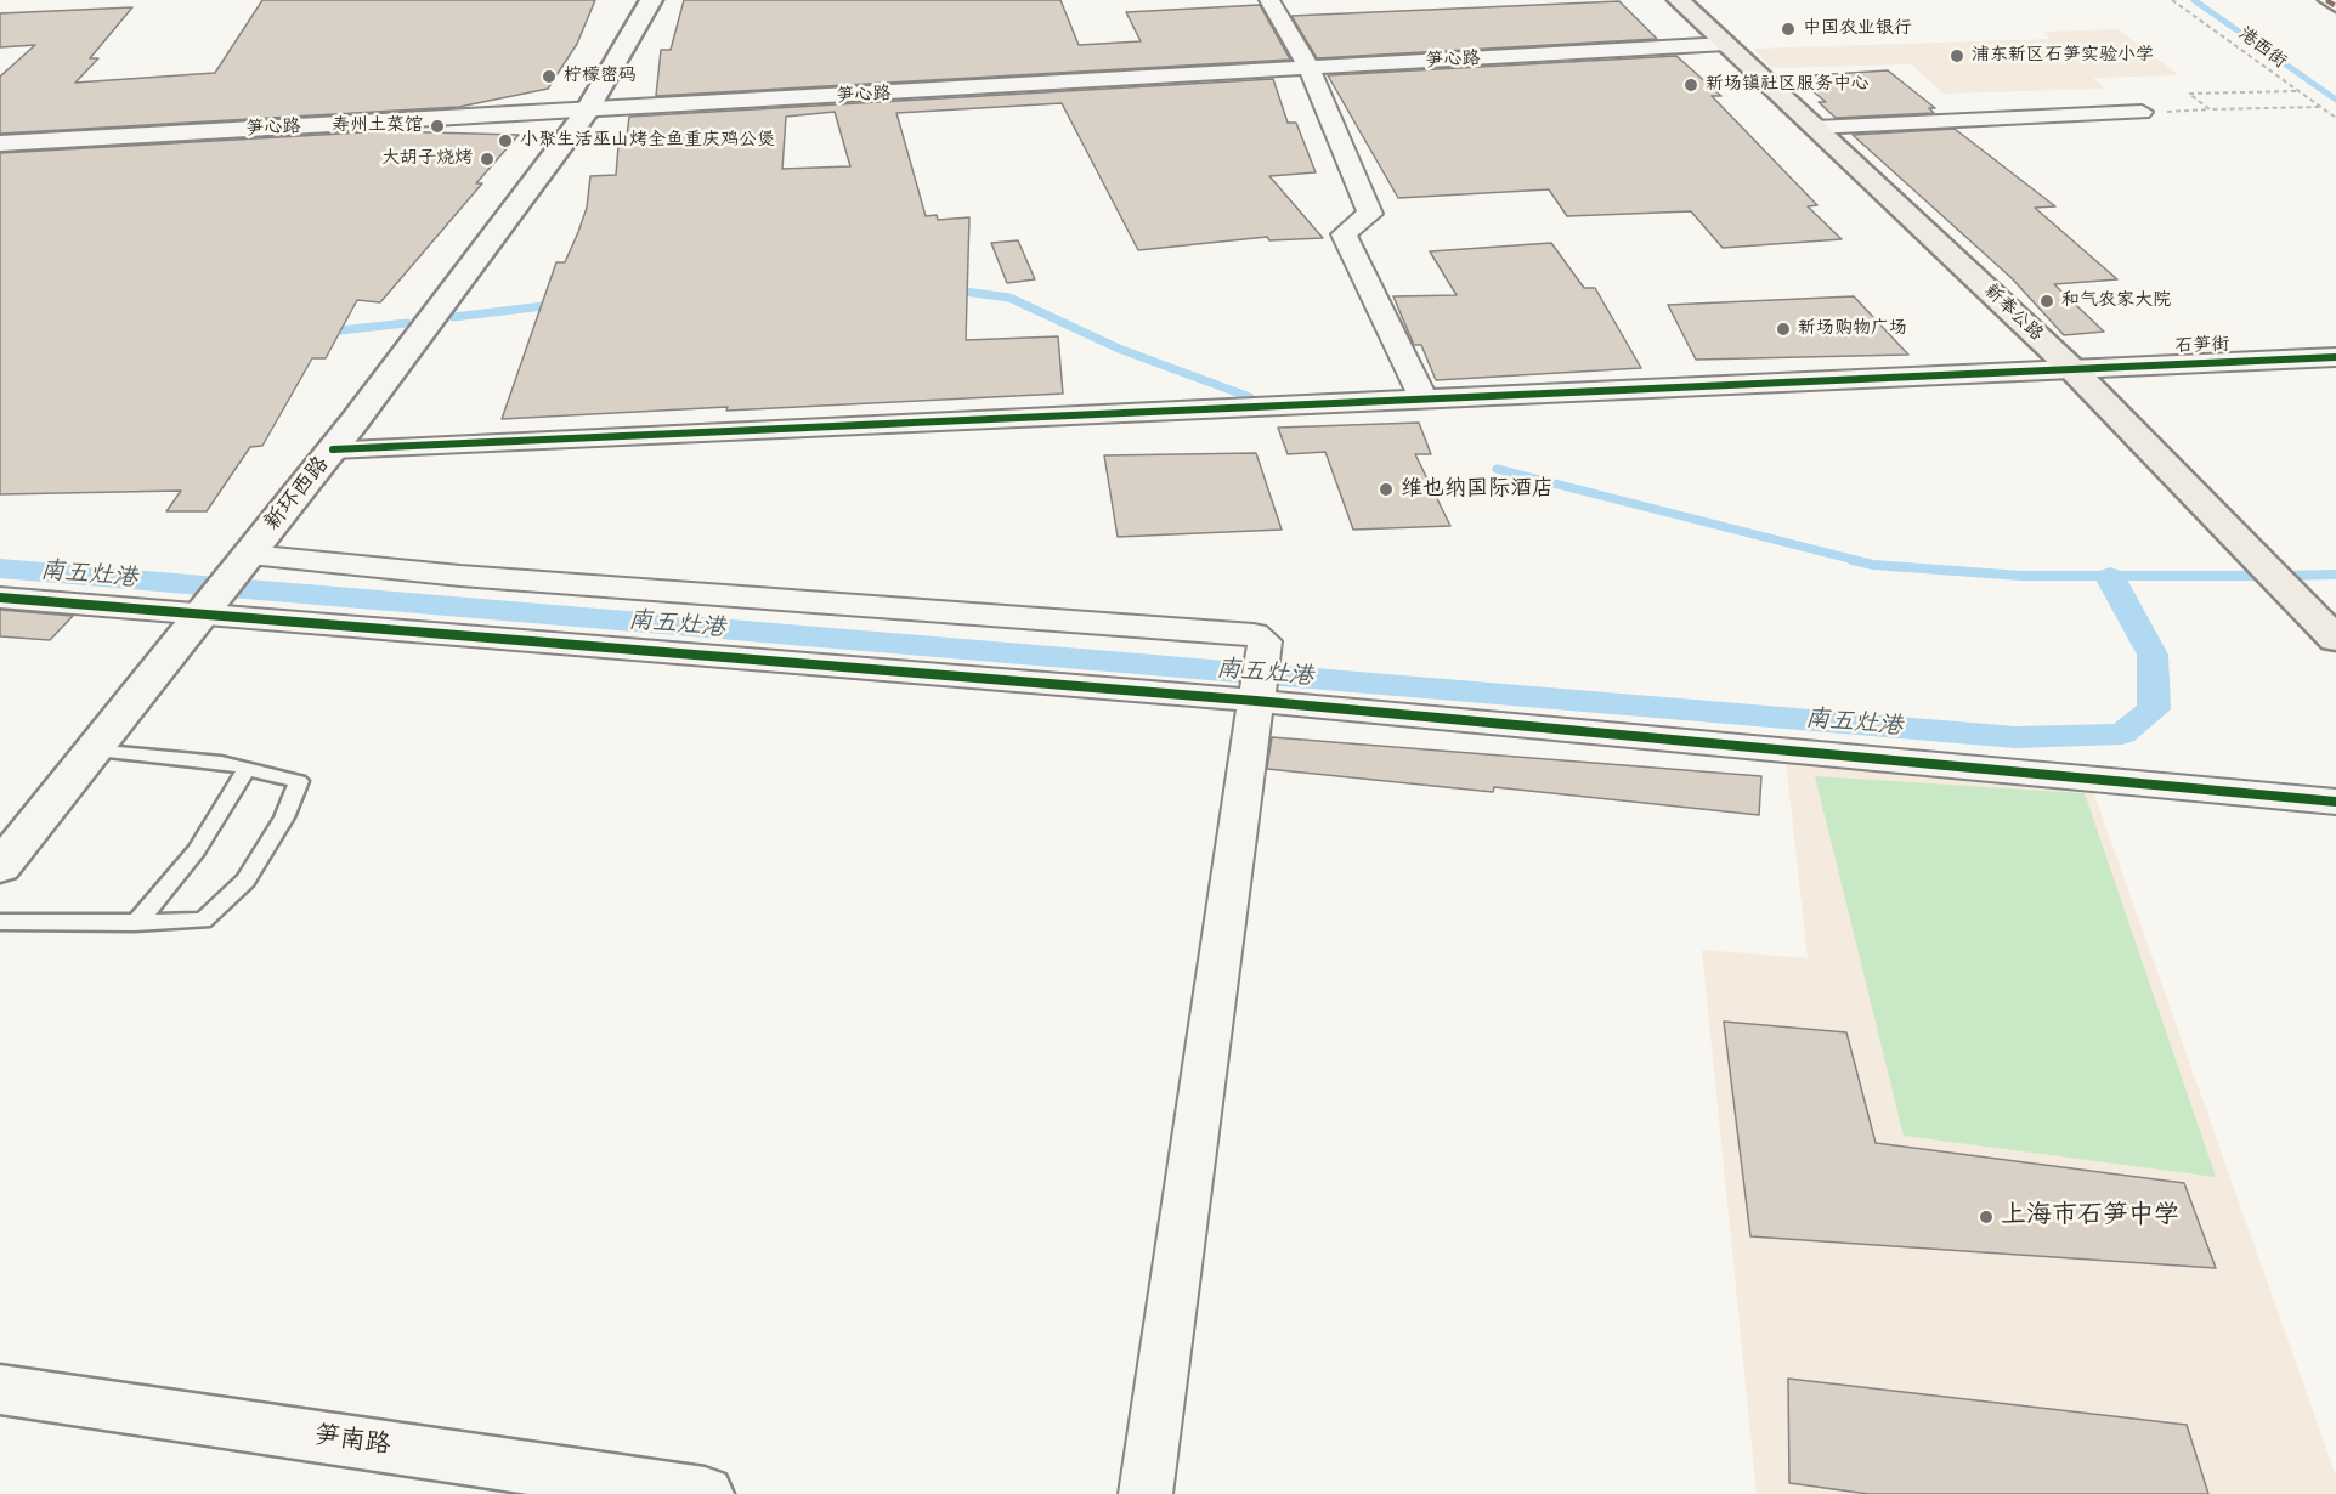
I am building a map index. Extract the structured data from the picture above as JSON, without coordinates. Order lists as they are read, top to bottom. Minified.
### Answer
{"streets":{"main road":["新奉公路"],"street":["笋心路","石笋街","新环西路","笋南路"],"path":["港西街"]},"crossings":[["笋心路","新奉公路"],["笋心路","新环西路"],["新奉公路","石笋街"],["石笋街","新环西路"]],"water":["南五灶港"],"places":["中国农业银行","浦东新区石笋实验小学","柠檬密码","新场镇社区服务中心","寿州土菜馆","小聚生活巫山烤全鱼重庆鸡公煲","大胡子烧烤","和气农家大院","新场购物广场","维也纳国际酒店","上海市石笋中学"]}
